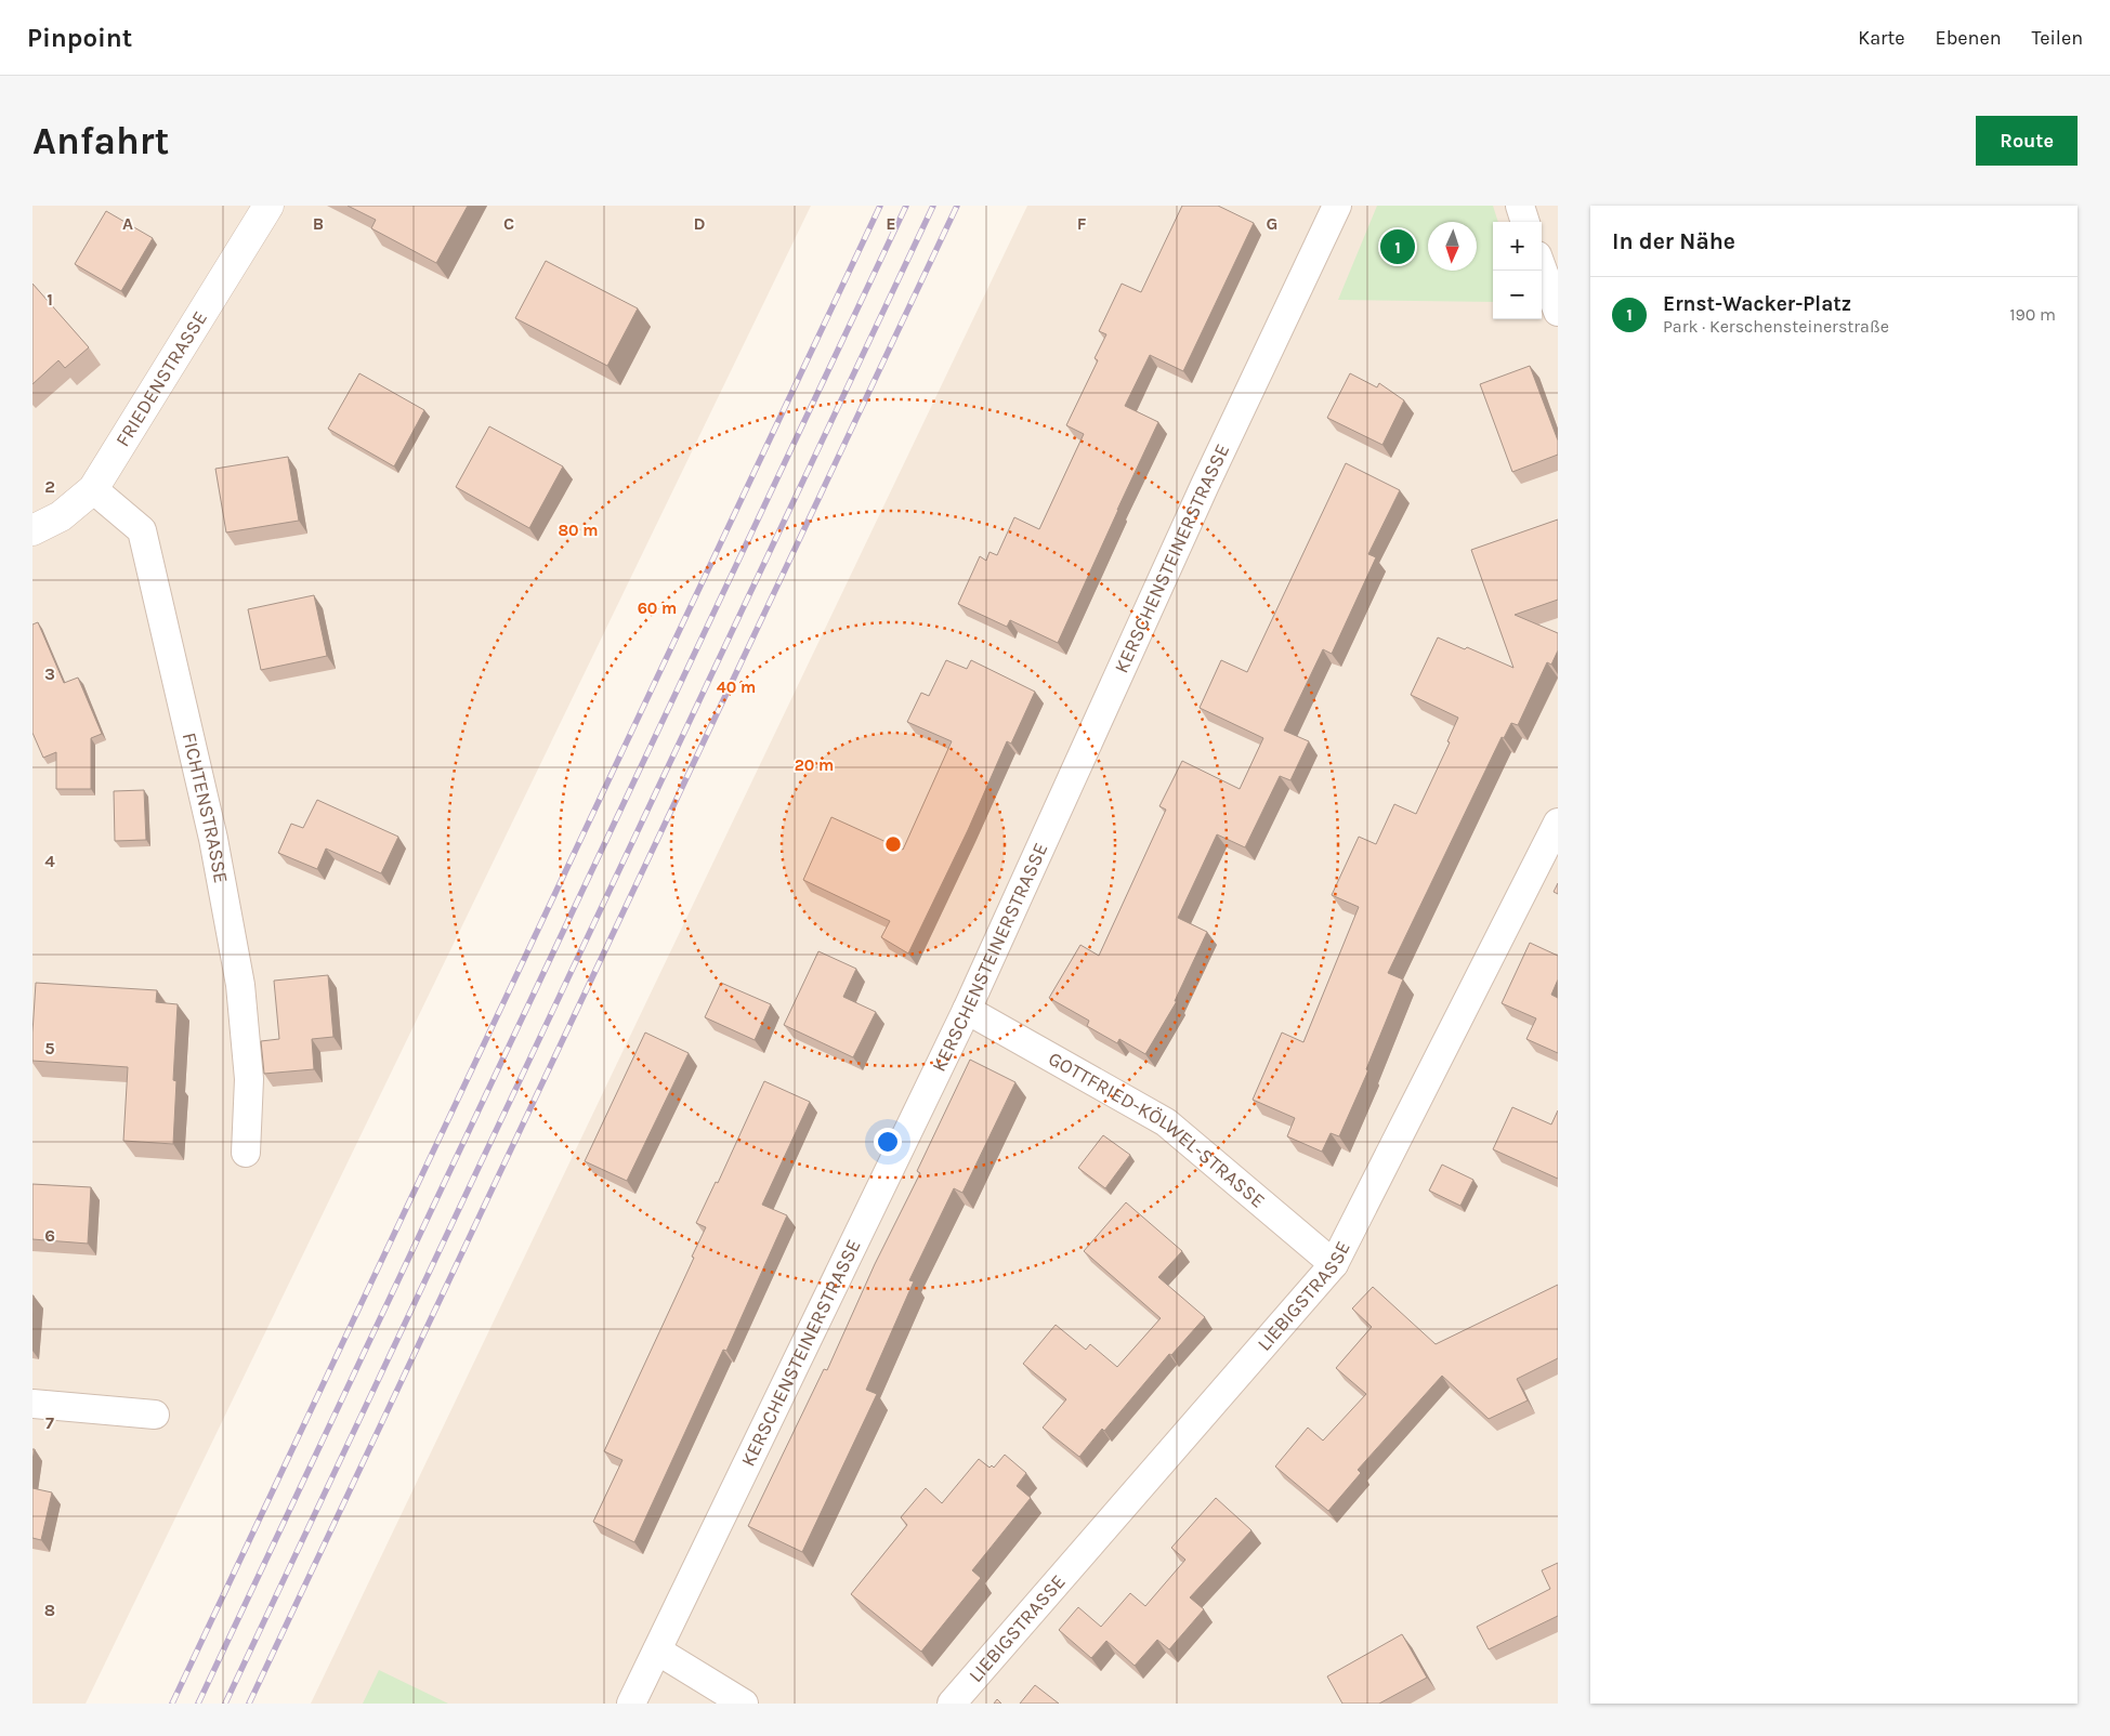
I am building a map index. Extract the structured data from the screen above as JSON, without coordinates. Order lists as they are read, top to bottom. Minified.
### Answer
{"streets":{"street":["FRIEDENSTRASSE","KERSCHENSTEINERSTRASSE","FICHTENSTRASSE","GOTTFRIED-KÖLWEL-STRASSE","LIEBIGSTRASSE"]},"crossings":[["FRIEDENSTRASSE","FICHTENSTRASSE"],["KERSCHENSTEINERSTRASSE","GOTTFRIED-KÖLWEL-STRASSE"],["GOTTFRIED-KÖLWEL-STRASSE","LIEBIGSTRASSE"]],"north":"bottom","page":{"header":"Pinpoint","nav":["Karte","Ebenen","Teilen"],"buttons":"Route","title":"Anfahrt","heading":"In der Nähe","map_buttons":["+","−"],"pins":"1","list":[{"mark":"1","name":"Ernst-Wacker-Platz","note":"Park · Kerschensteinerstraße","value":"190 m"}]},"grid":{"columns":["A","B","C","D","E","F","G"],"rows":["1","2","3","4","5","6","7","8"]},"rings":["80 m","60 m","40 m","20 m"]}
